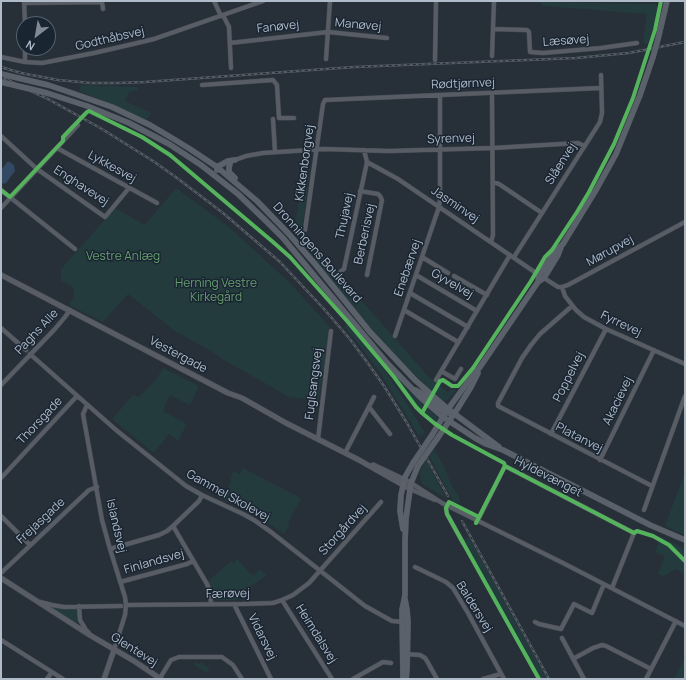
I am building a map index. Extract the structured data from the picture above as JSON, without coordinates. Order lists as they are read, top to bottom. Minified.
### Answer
{"streets":{"main road":["Dronningens Boulevard"],"street":["Manøvej","Fanøvej","Godthåbsvej","Læsøvej","Rødtjørnvej","Syrenvej","Kikkenborgvej","Slåenvej","Lykkesvej","Enghavevej","Jasminvej","Thujavej","Berberisvej","Mørupvej","Enebærvej","Gyvelvej","Fyrrevej","Paghs Alle","Vestergade","Poppelvej","Fuglsangsvej","Akacievej","Thorsgade","Platanvej","Hyldevænget","Gammel Skolevej","Frejasgade","Islandsvej","Storgårdvej","Finlandsvej","Færøvej","Baldersvej","Heimdalsvej","Vidarsvej","Glentevej"]},"crossings":[["Manøvej","Fanøvej"],["Rødtjørnvej","Kikkenborgvej"],["Rødtjørnvej","Slåenvej"],["Rødtjørnvej","Enebærvej"],["Syrenvej","Kikkenborgvej"],["Syrenvej","Slåenvej"],["Syrenvej","Enebærvej"],["Slåenvej","Jasminvej"],["Slåenvej","Gyvelvej"],["Lykkesvej","Enghavevej"],["Jasminvej","Thujavej"],["Jasminvej","Enebærvej"],["Jasminvej","Gyvelvej"],["Thujavej","Berberisvej"],["Mørupvej","Fyrrevej"],["Enebærvej","Gyvelvej"],["Fyrrevej","Poppelvej"],["Fyrrevej","Akacievej"],["Fyrrevej","Platanvej"],["Paghs Alle","Vestergade"],["Paghs Alle","Gammel Skolevej"],["Vestergade","Fuglsangsvej"],["Poppelvej","Platanvej"],["Akacievej","Platanvej"],["Thorsgade","Gammel Skolevej"],["Gammel Skolevej","Islandsvej"],["Gammel Skolevej","Storgårdvej"],["Gammel Skolevej","Færøvej"],["Frejasgade","Islandsvej"],["Islandsvej","Finlandsvej"],["Islandsvej","Færøvej"],["Islandsvej","Glentevej"],["Storgårdvej","Færøvej"],["Færøvej","Heimdalsvej"],["Færøvej","Vidarsvej"],["Færøvej","Glentevej"]],"parks":["Vestre Anlæg","Herning Vestre Kirkegård"],"north":"bottom left"}
